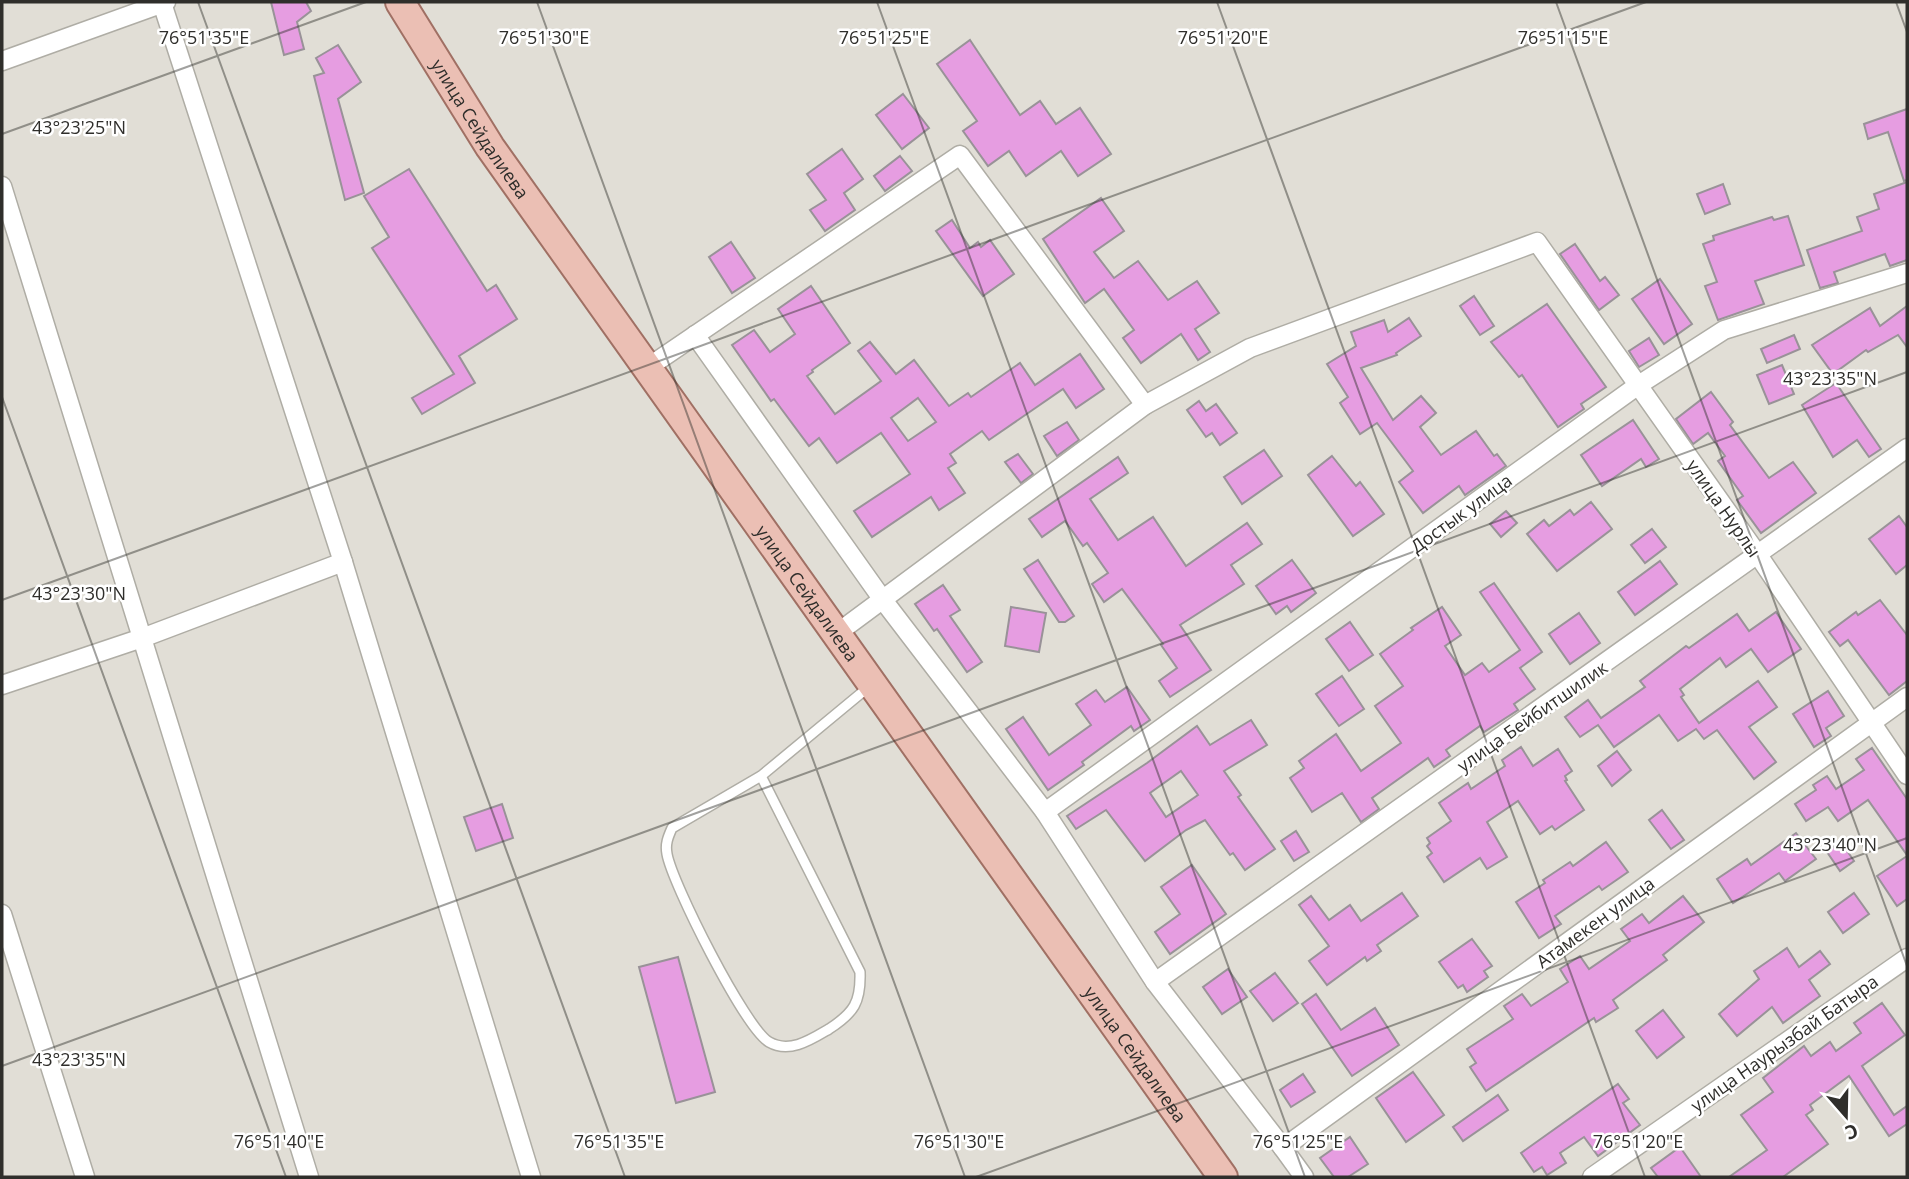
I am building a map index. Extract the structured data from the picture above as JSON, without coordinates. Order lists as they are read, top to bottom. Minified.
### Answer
{"streets":{"main road":["улица Сейдалиева"],"street":["улица Нурлы","Достык улица","улица Бейбитшилик","Атамекен улица","улица Наурызбай Батыра"]},"crossings":[["улица Нурлы","Достык улица"],["улица Нурлы","улица Бейбитшилик"],["улица Нурлы","Атамекен улица"]],"north":"bottom","coordinates":["76°51'35\"E","76°51'30\"E","76°51'25\"E","76°51'20\"E","76°51'15\"E","43°23'25\"N","43°23'35\"N","43°23'30\"N","43°23'40\"N","76°51'40\"E"]}
